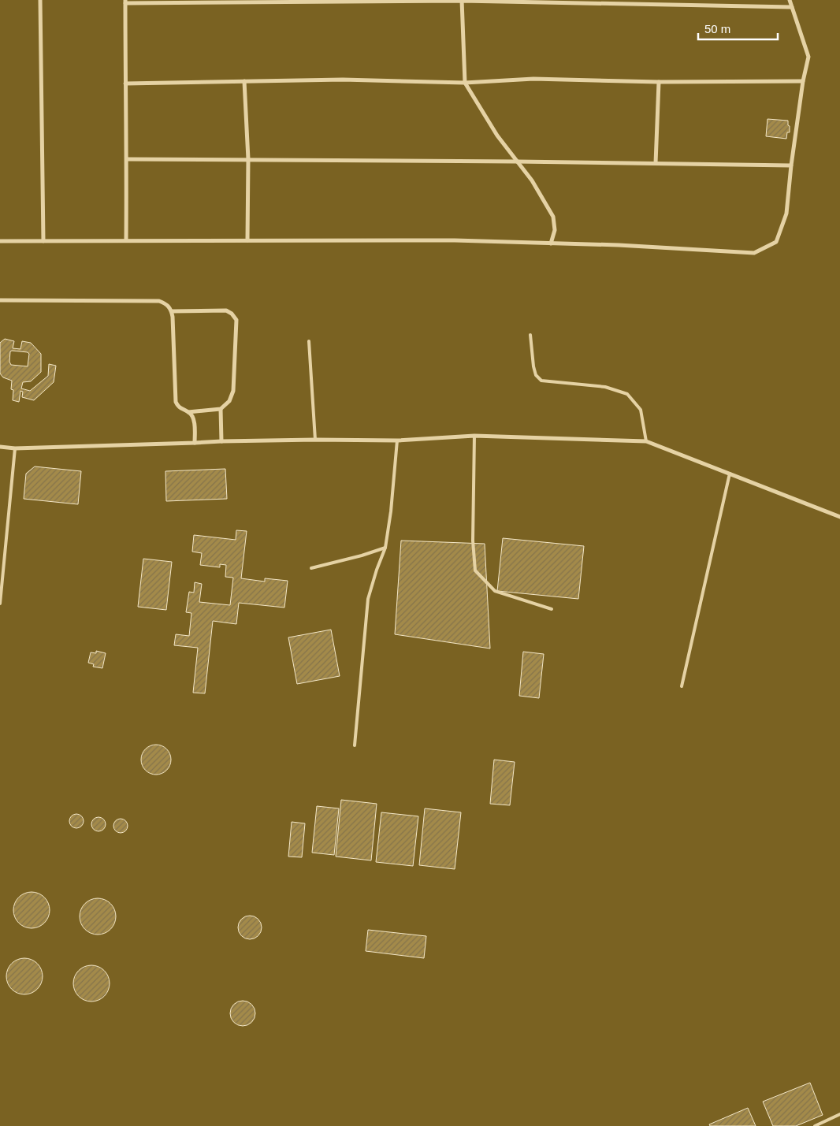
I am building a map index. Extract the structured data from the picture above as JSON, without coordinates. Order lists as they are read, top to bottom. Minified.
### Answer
{"scale_bar":"50 m"}
